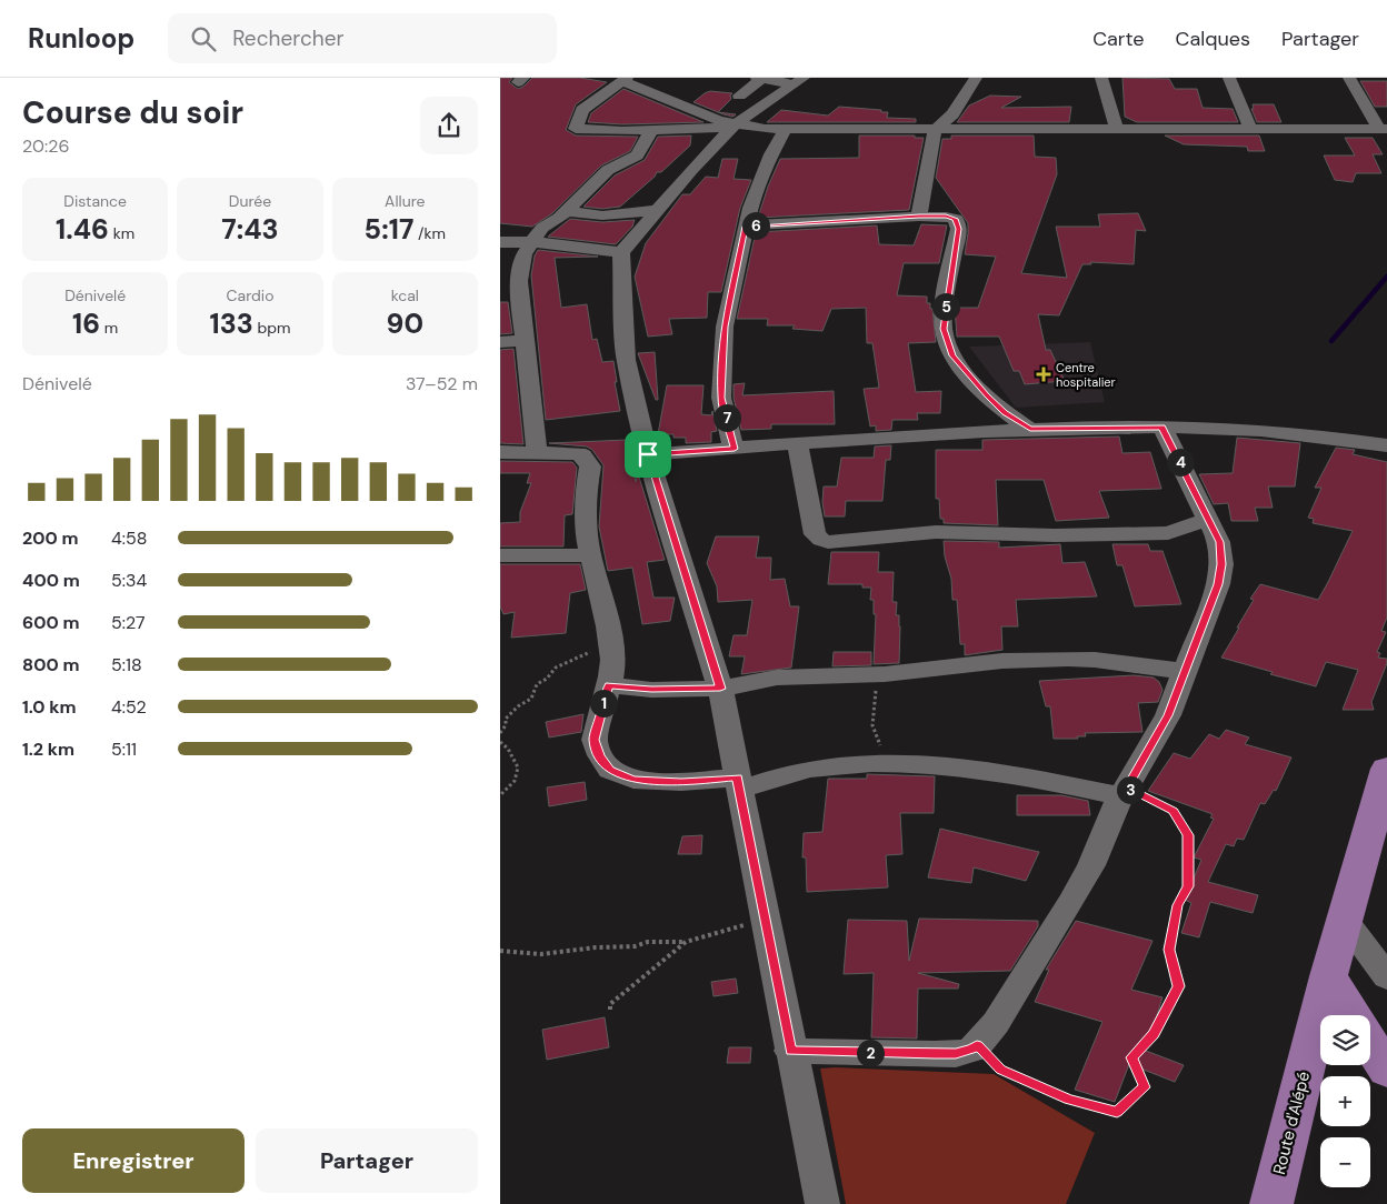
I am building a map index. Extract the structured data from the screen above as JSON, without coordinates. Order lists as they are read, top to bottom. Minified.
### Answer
{"streets":{"main road":["Route d'Alépé"]},"places":{"health":["Centre hospitalier"]},"page":{"header":"Runloop","search":"Rechercher","nav":["Carte","Calques","Partager"],"heading":["Course du soir","20:26"],"stats":[["Distance","1.46 km"],["Durée","7:43"],["Allure","5:17 /km"],["Dénivelé","16 m"],["Cardio","133 bpm"],["kcal","90"]],"pins":["6","5","7","4","1","3","2"],"chart":["Dénivelé","37–52 m"],"list":[{"name":"200 m","note":"4:58"},{"name":"400 m","note":"5:34"},{"name":"600 m","note":"5:27"},{"name":"800 m","note":"5:18"},{"name":"1.0 km","note":"4:52"},{"name":"1.2 km","note":"5:11"}],"map_buttons":["+","−"],"buttons":["Enregistrer","Partager"]}}
